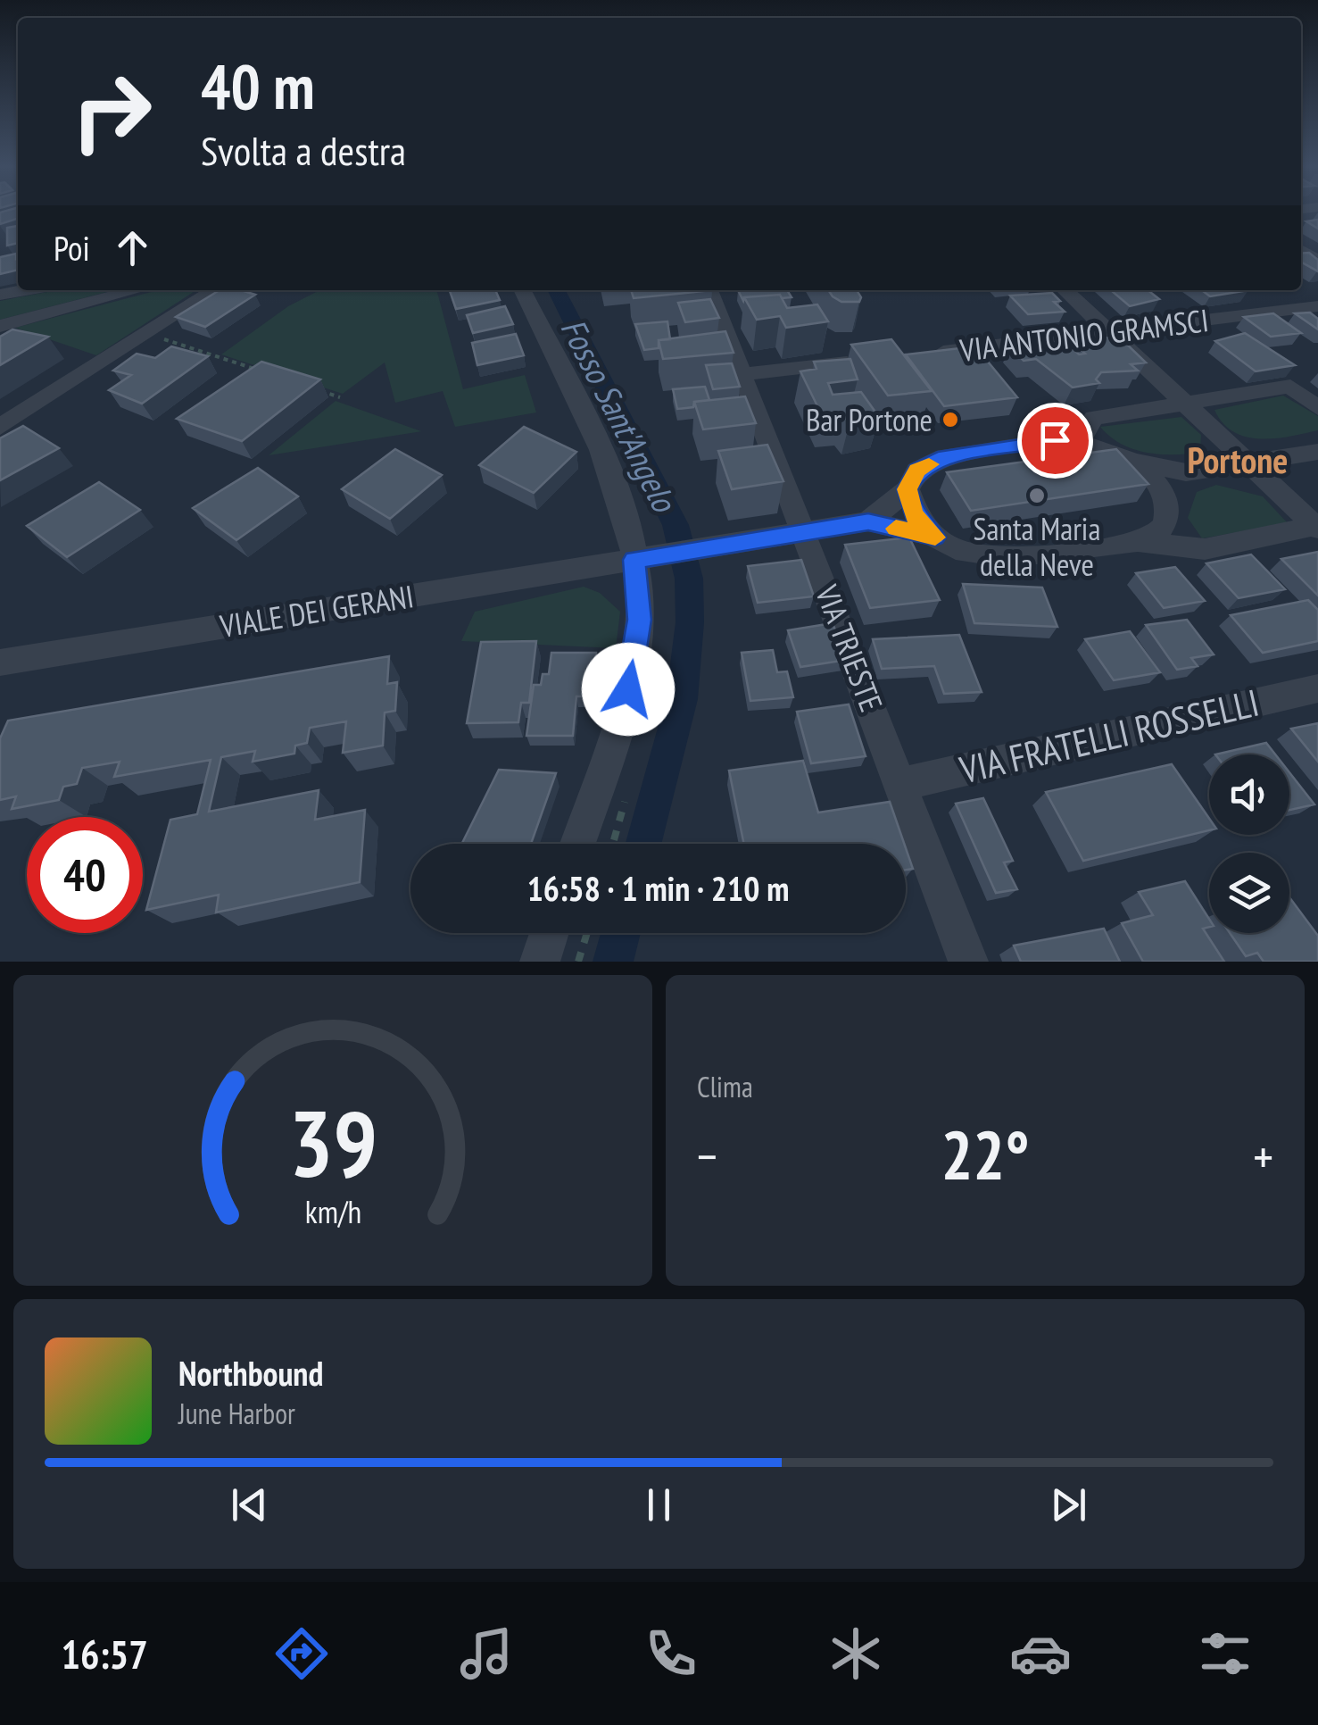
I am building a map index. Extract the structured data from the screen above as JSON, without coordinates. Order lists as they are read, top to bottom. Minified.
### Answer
{"streets":{"street":["VIA ANTONIO GRAMSCI","VIALE DEI GERANI","VIA TRIESTE","VIA FRATELLI ROSSELLI"]},"crossings":[["VIALE DEI GERANI","VIA TRIESTE"],["VIA TRIESTE","VIA FRATELLI ROSSELLI"]],"districts":["Portone"],"water":["Fosso Sant'Angelo"],"places":["Bar Portone","Santa Maria della Neve"],"page":{"turn":["40 m","Svolta a destra"],"then":"Poi","limit":"40","trip":"16:58 · 1 min · 210 m","tile":"Clima","heat":["−","22°","+"],"song":["Northbound","June Harbor"],"tabs":"16:57","gauge":["39","km/h"]}}
